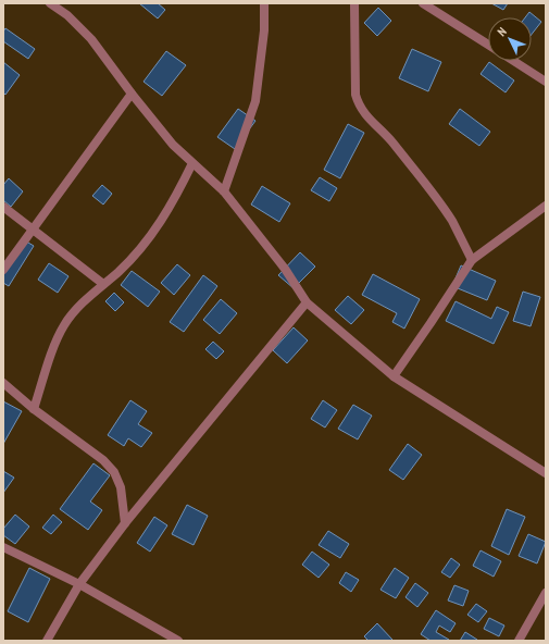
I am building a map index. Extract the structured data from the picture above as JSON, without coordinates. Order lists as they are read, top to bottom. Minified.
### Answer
{"north":"top left"}
